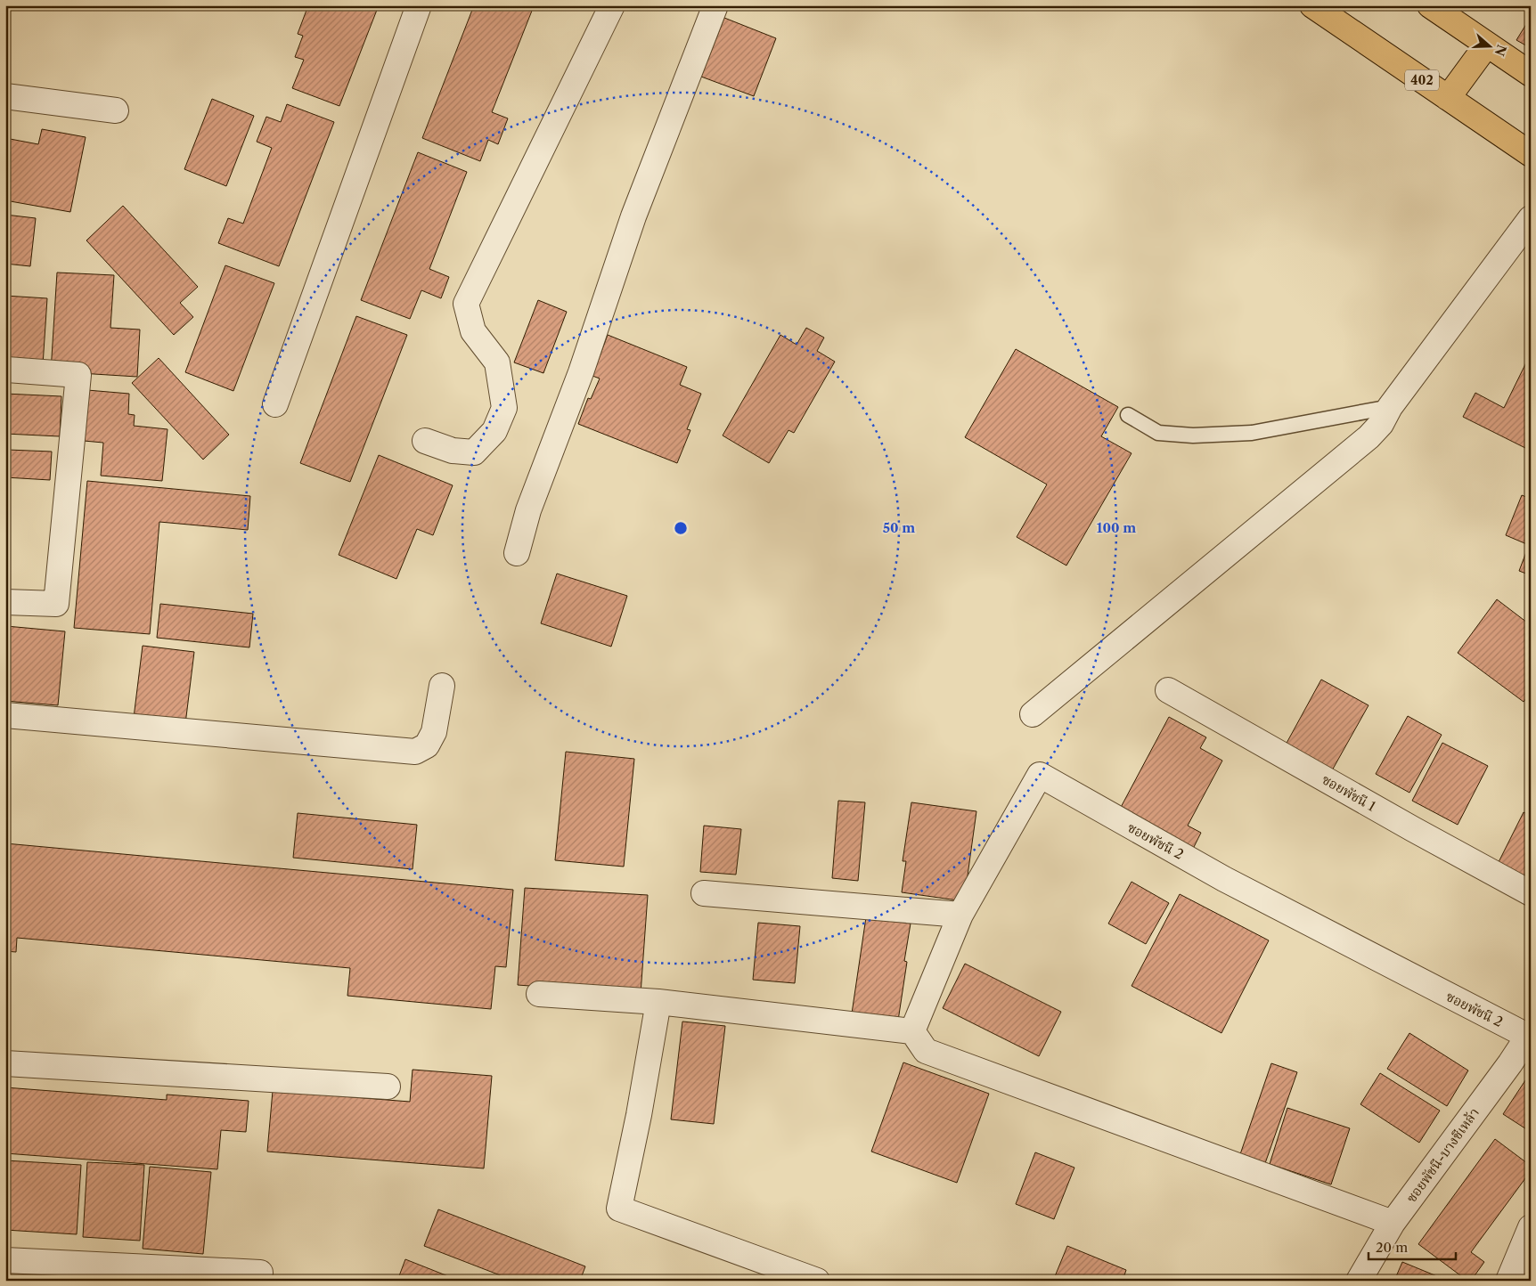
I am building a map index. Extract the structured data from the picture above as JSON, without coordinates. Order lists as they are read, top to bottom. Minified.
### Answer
{"streets":{"main road":["402"],"street":["ซอยพัชนี 1","ซอยพัชนี 2","ซอยพัชนี-บางชีเหล้า"]},"crossings":[["ซอยพัชนี 2","ซอยพัชนี-บางชีเหล้า"]],"scale_bar":"20 m","north":"right","rings":["50 m","100 m"]}
